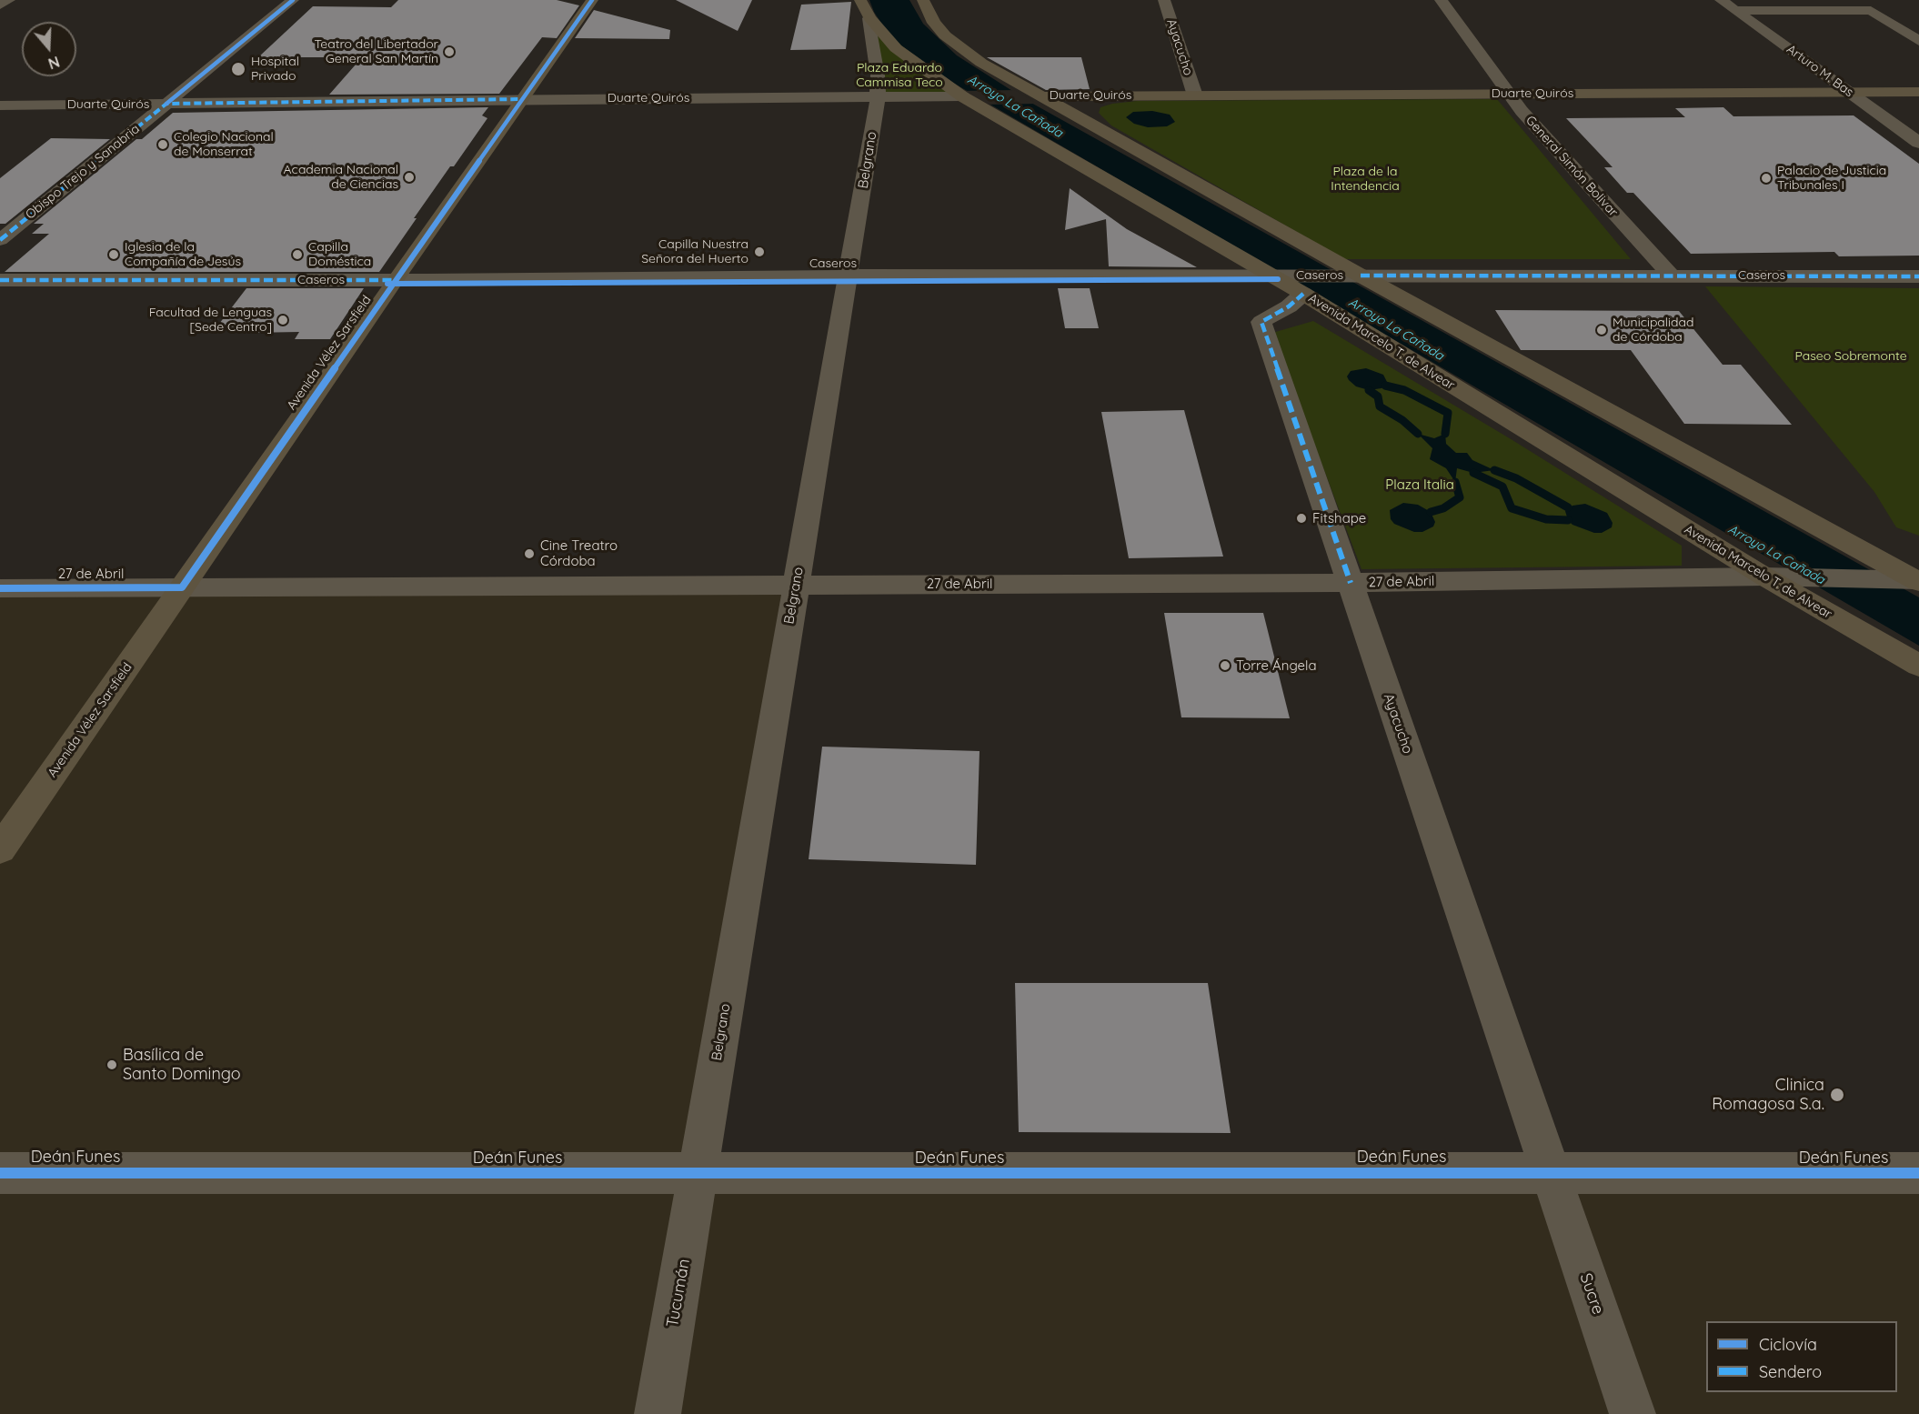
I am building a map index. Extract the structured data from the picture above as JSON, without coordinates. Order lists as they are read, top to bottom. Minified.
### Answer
{"streets":{"main road":["Duarte Quirós","Avenida Marcelo T. de Alvear","Avenida Vélez Sarsfield"],"street":["Ayacucho","Arturo M. Bas","Belgrano","General Simón Bolivar","Obispo Trejo y Sanabria","Caseros","27 de Abril","Deán Funes","Tucumán","Sucre"]},"crossings":[["Ayacucho","Duarte Quirós"],["Ayacucho","Avenida Marcelo T. de Alvear"],["Ayacucho","27 de Abril"],["Ayacucho","Deán Funes"],["Ayacucho","Sucre"],["Arturo M. Bas","Duarte Quirós"],["Duarte Quirós","Belgrano"],["Duarte Quirós","General Simón Bolivar"],["Duarte Quirós","Obispo Trejo y Sanabria"],["Duarte Quirós","Avenida Marcelo T. de Alvear"],["Duarte Quirós","Avenida Vélez Sarsfield"],["Belgrano","Caseros"],["Belgrano","Avenida Marcelo T. de Alvear"],["Belgrano","27 de Abril"],["Belgrano","Deán Funes"],["Belgrano","Tucumán"],["General Simón Bolivar","Caseros"],["Caseros","Avenida Marcelo T. de Alvear"],["Caseros","Avenida Vélez Sarsfield"],["Avenida Marcelo T. de Alvear","27 de Abril"],["Avenida Vélez Sarsfield","27 de Abril"],["Deán Funes","Tucumán"],["Deán Funes","Sucre"]],"water":["Arroyo La Cañada"],"parks":["Plaza Eduardo Cammisa Teco","Plaza de la Intendencia","Paseo Sobremonte","Plaza Italia"],"places":["Teatro del Libertador General San Martín","Hospital Privado","Colegio Nacional de Monserrat","Academia Nacional de Ciencias","Palacio de Justicia Tribunales I","Capilla Nuestra Señora del Huerto","Iglesia de la Compañía de Jesús","Capilla Doméstica","Facultad de Lenguas [Sede Centro]","Municipalidad de Córdoba","Fitshape","Cine Treatro Córdoba","Torre Ángela","Basílica de Santo Domingo","Clinica Romagosa S.a."],"legend":["Ciclovía","Sendero"],"north":"bottom"}
